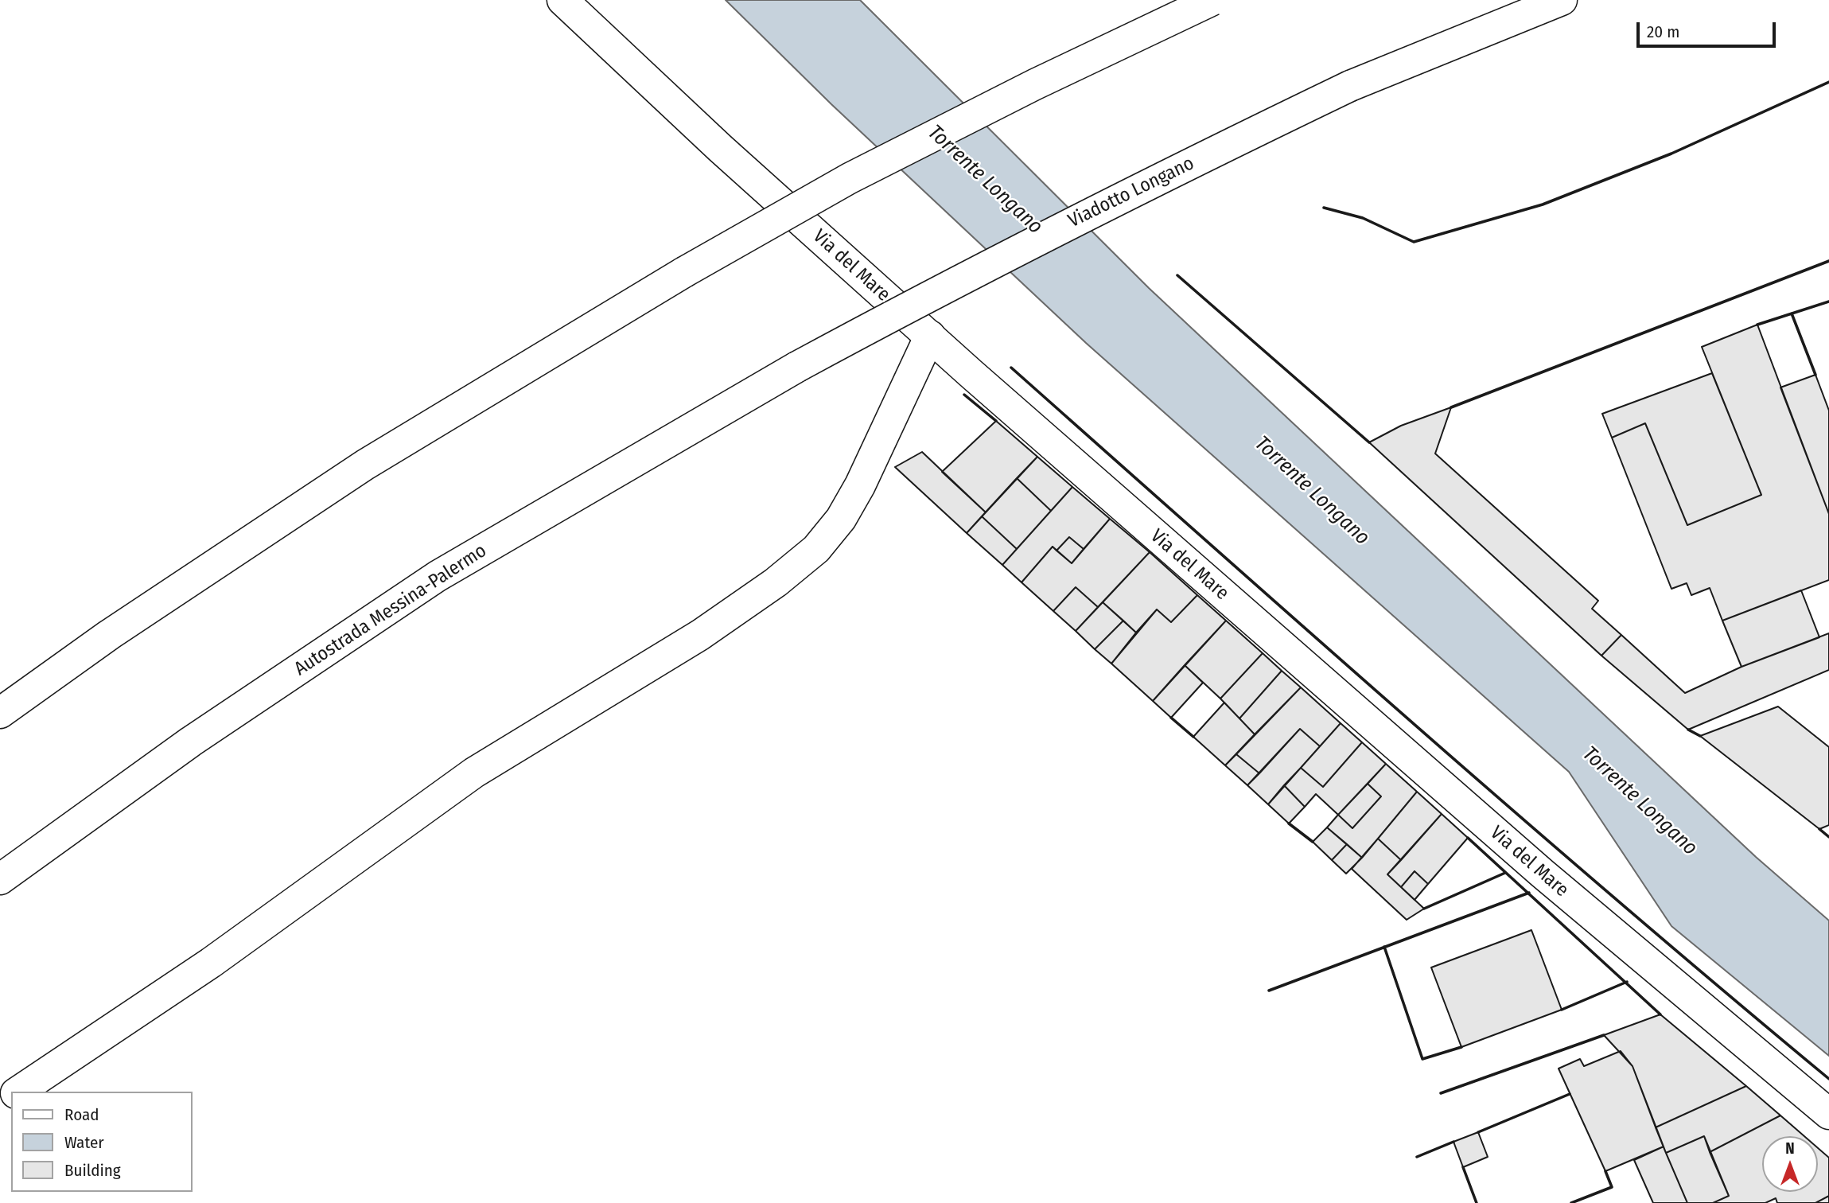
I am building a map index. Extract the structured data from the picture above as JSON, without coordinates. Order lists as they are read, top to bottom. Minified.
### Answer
{"streets":{"main road":["Viadotto Longano","Via del Mare","Autostrada Messina-Palermo"]},"crossings":[["Viadotto Longano","Autostrada Messina-Palermo"]],"water":["Torrente Longano"],"legend":["Road","Water","Building"],"scale_bar":"20 m","north":"top"}
